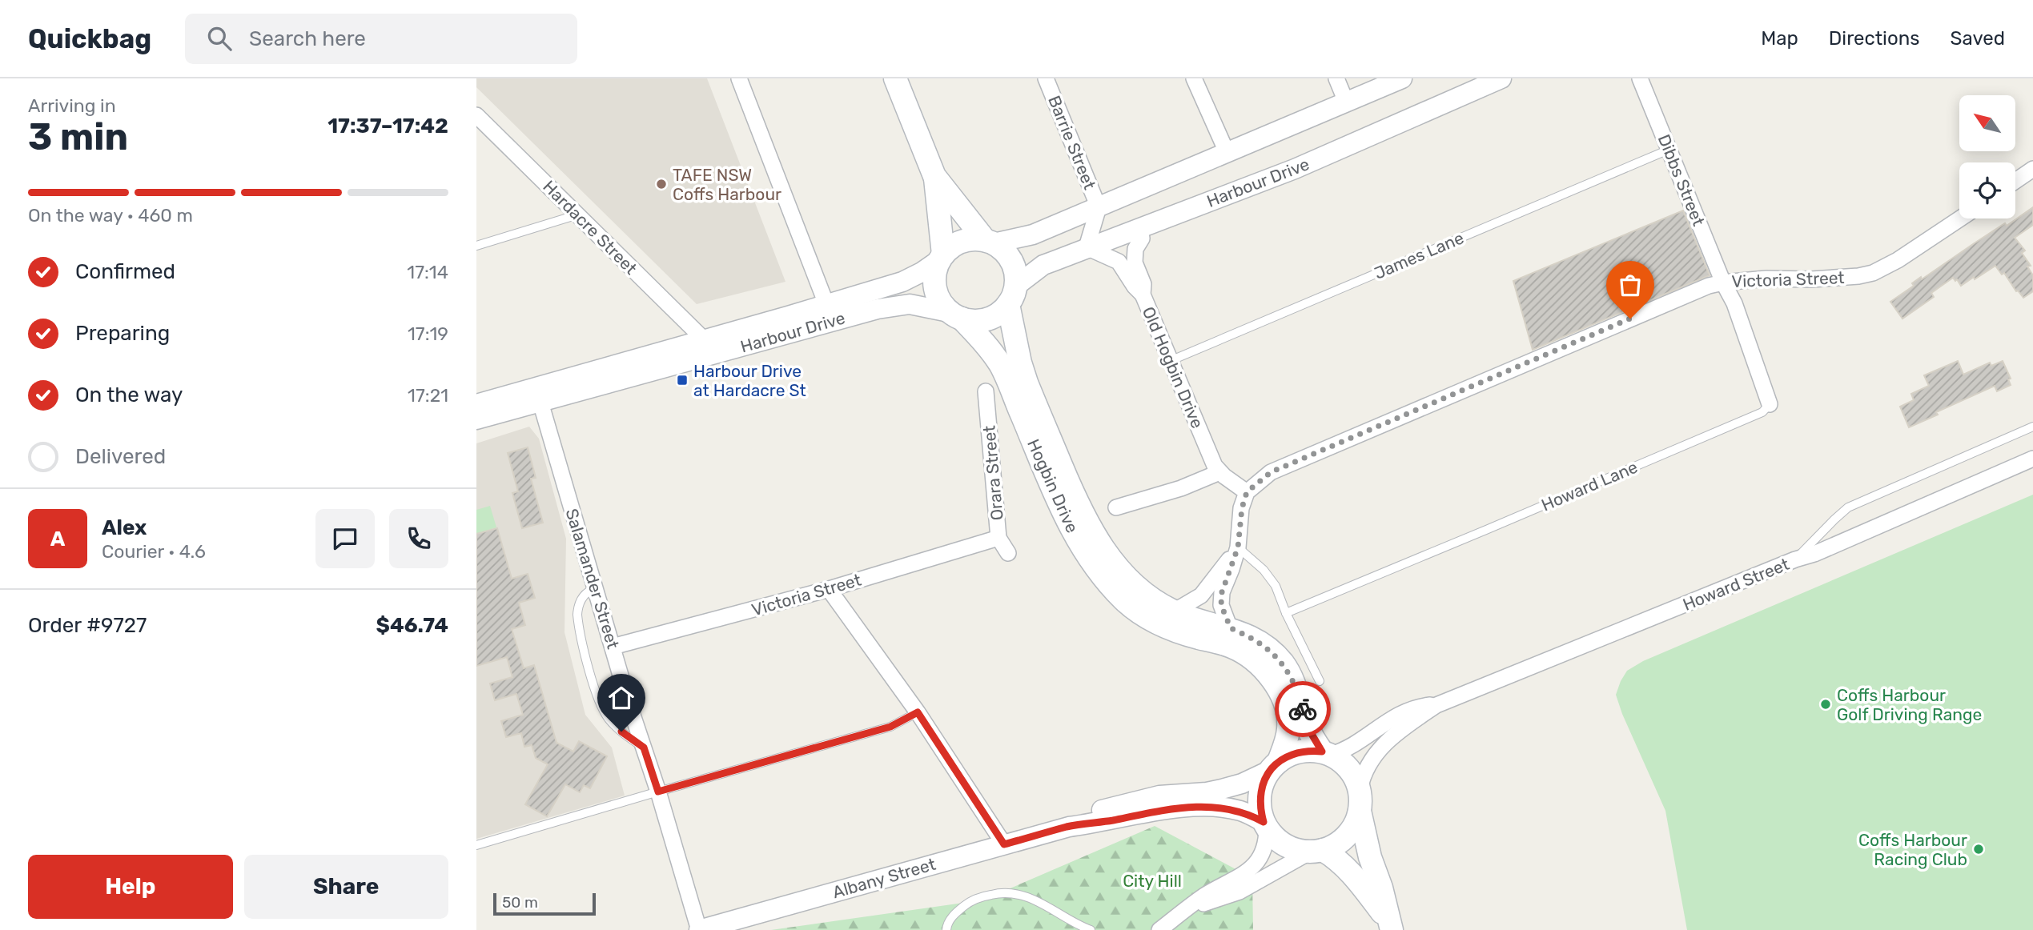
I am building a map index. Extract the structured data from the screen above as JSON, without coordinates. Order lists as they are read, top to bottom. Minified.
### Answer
{"streets":{"main road":["Hogbin Drive"],"street":["Barrie Street","Dibbs Street","Harbour Drive","Hardacre Street","Victoria Street","Old Hogbin Drive","Orara Street","Howard Lane","Salamander Street","Howard Street","Albany Street"],"lane":["James Lane"]},"crossings":[["Dibbs Street","James Lane"],["Dibbs Street","Victoria Street"],["Dibbs Street","Howard Lane"],["Harbour Drive","Hardacre Street"],["Harbour Drive","Old Hogbin Drive"],["Harbour Drive","Hogbin Drive"],["Harbour Drive","Salamander Street"],["James Lane","Old Hogbin Drive"],["Victoria Street","Old Hogbin Drive"],["Victoria Street","Orara Street"],["Victoria Street","Howard Lane"],["Victoria Street","Salamander Street"],["Hogbin Drive","Howard Street"],["Hogbin Drive","Albany Street"],["Salamander Street","Albany Street"],["Howard Street","Albany Street"]],"parks":["City Hill"],"places":{"other":["TAFE NSW Coffs Harbour","Coffs Harbour Golf Driving Range","Coffs Harbour Racing Club"],"transit":["Harbour Drive at Hardacre St"]},"scale_bar":"50 m","north":"top left","page":{"header":"Quickbag","search":"Search here","nav":["Map","Directions","Saved"],"heading":["3 min","Arriving in","17:37–17:42"],"panel":["Alex","Courier · 4.6","Order #9727","$46.74"],"bar":"On the way · 460 m","list":[["Confirmed","17:14"],["Preparing","17:19"],["On the way","17:21"],"Delivered"],"round":"A","buttons":["Help","Share"],"scale":"50 m"}}
